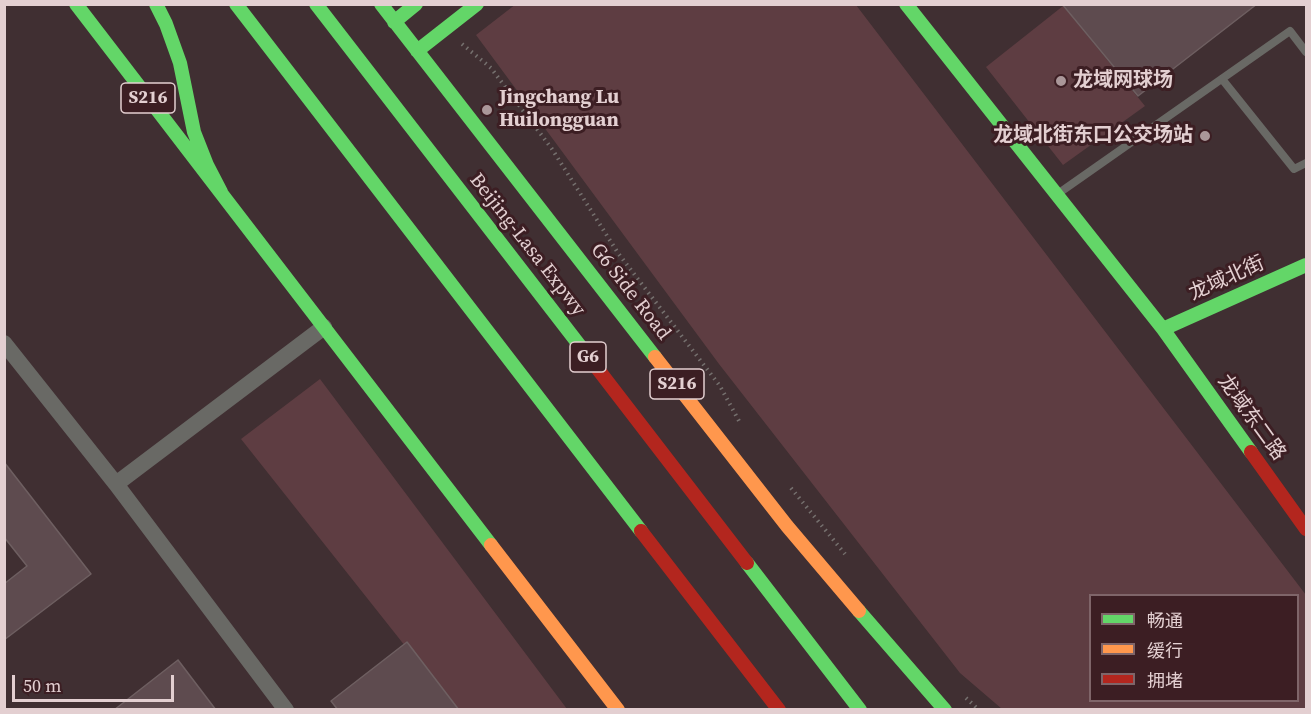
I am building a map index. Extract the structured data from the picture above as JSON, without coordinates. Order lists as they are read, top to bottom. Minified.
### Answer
{"streets":{"main road":["S216","Beijing-Lasa Expwy","龙域北街","G6 Side Road","G6","龙域东二路"]},"crossings":[["龙域北街","龙域东二路"]],"places":["龙域网球场","Jingchang Lu Huilongguan","龙域北街东口公交场站"],"legend":["畅通","缓行","拥堵"],"scale_bar":"50 m"}
